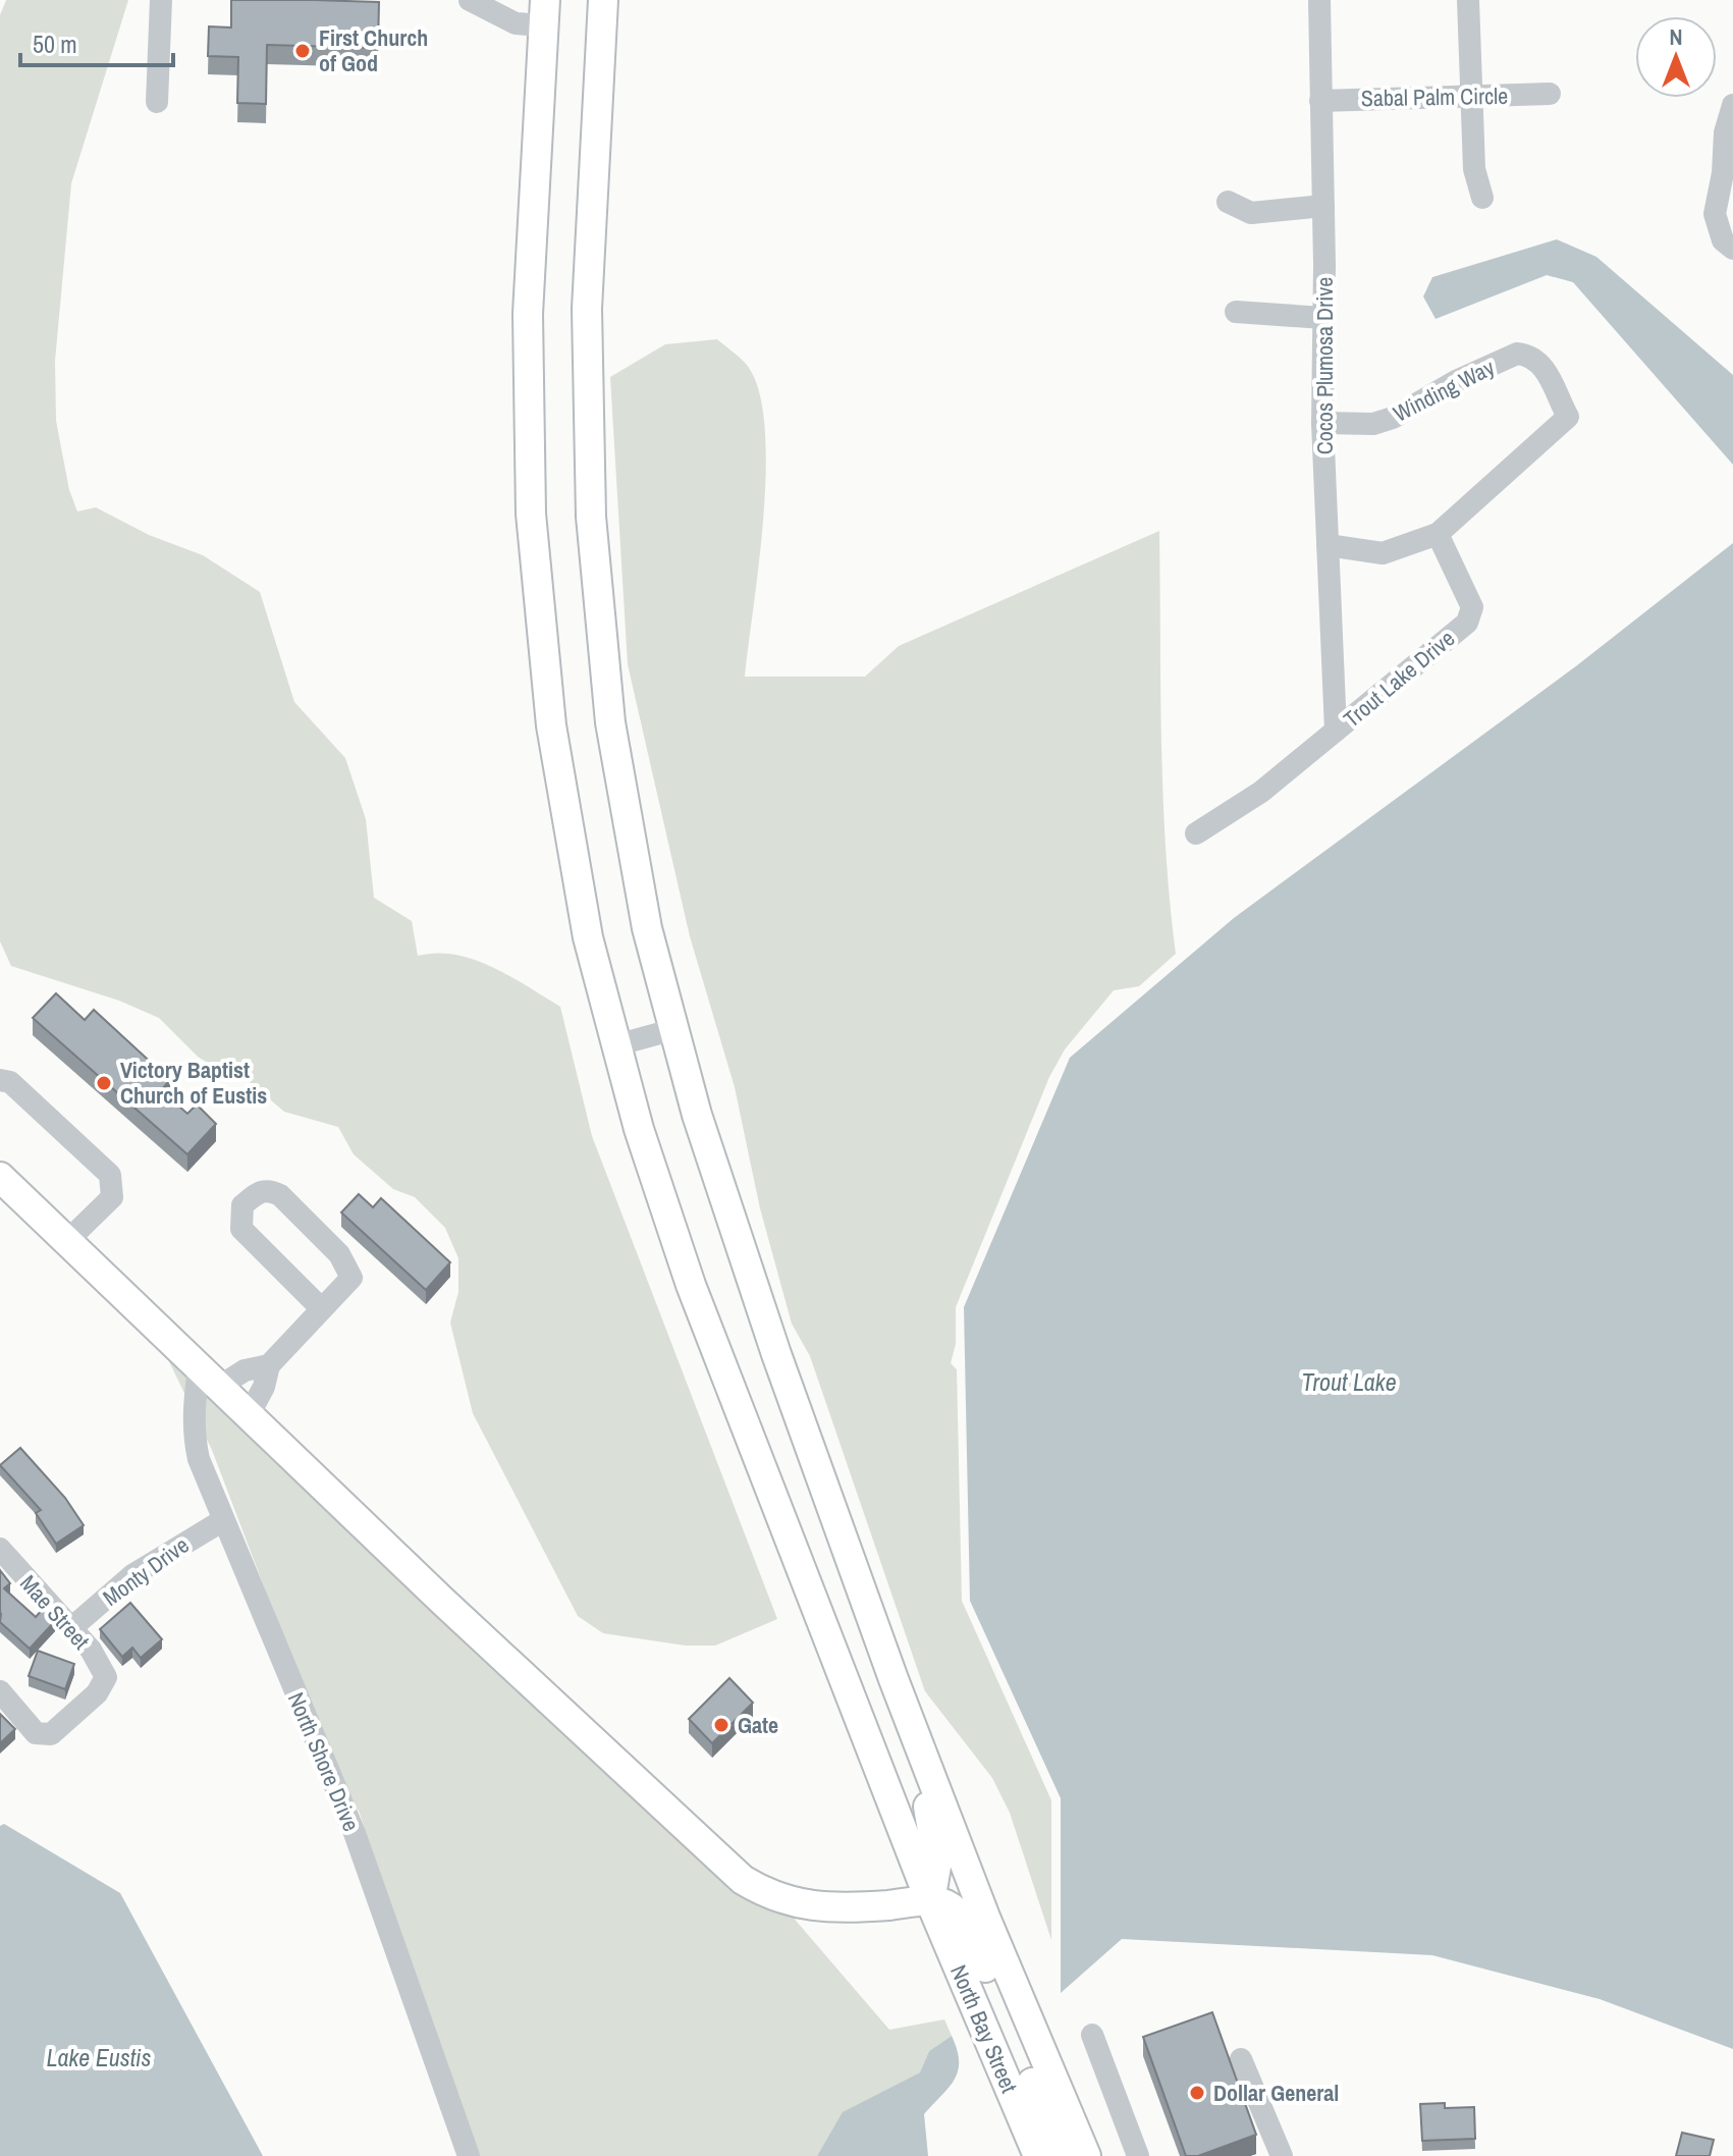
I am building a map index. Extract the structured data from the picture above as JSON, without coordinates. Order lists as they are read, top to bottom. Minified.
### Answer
{"streets":{"main road":["North Bay Street"],"street":["Sabal Palm Circle","Cocos Plumosa Drive","Winding Way","Trout Lake Drive","Monty Drive","Mae Street","North Shore Drive"]},"crossings":[["Sabal Palm Circle","Cocos Plumosa Drive"],["Cocos Plumosa Drive","Winding Way"],["Cocos Plumosa Drive","Trout Lake Drive"],["Winding Way","Trout Lake Drive"],["Monty Drive","Mae Street"],["Monty Drive","North Shore Drive"]],"water":["Trout Lake","Lake Eustis"],"places":["First Church of God","Victory Baptist Church of Eustis","Gate","Dollar General"],"scale_bar":"50 m","north":"top"}
